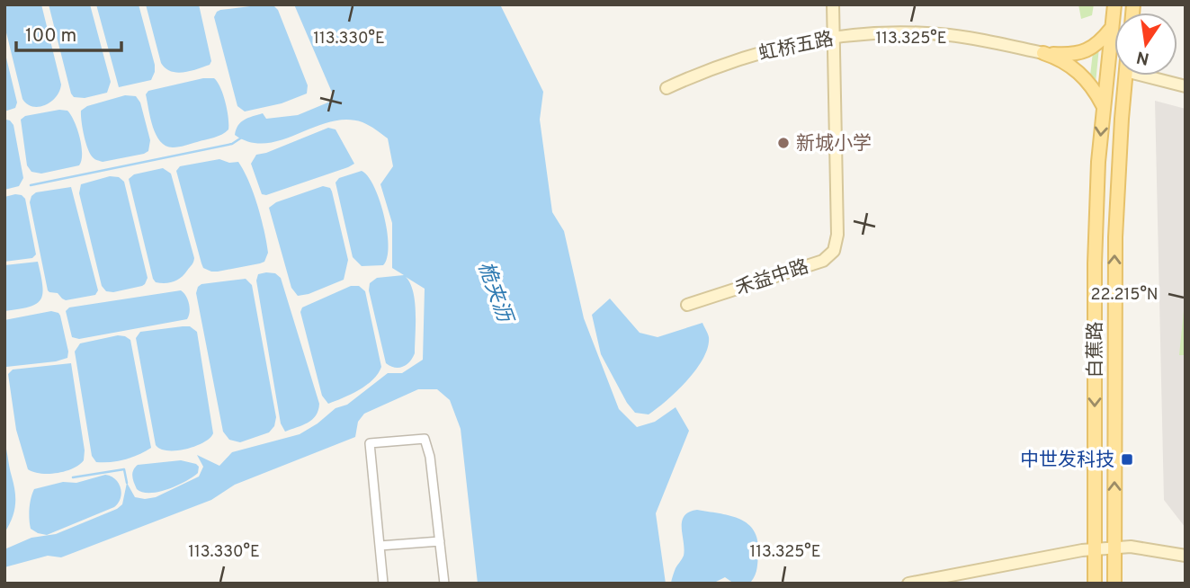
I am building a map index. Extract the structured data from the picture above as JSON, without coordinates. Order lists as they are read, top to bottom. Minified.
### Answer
{"streets":{"main road":["白蕉路"],"street":["虹桥五路","禾益中路"]},"crossings":[["虹桥五路","禾益中路"]],"water":["桅夹沥"],"places":{"other":["新城小学"],"transit":["中世发科技"]},"scale_bar":"100 m","north":"bottom","coordinates":["113.330°E","113.325°E","22.215°N"]}
